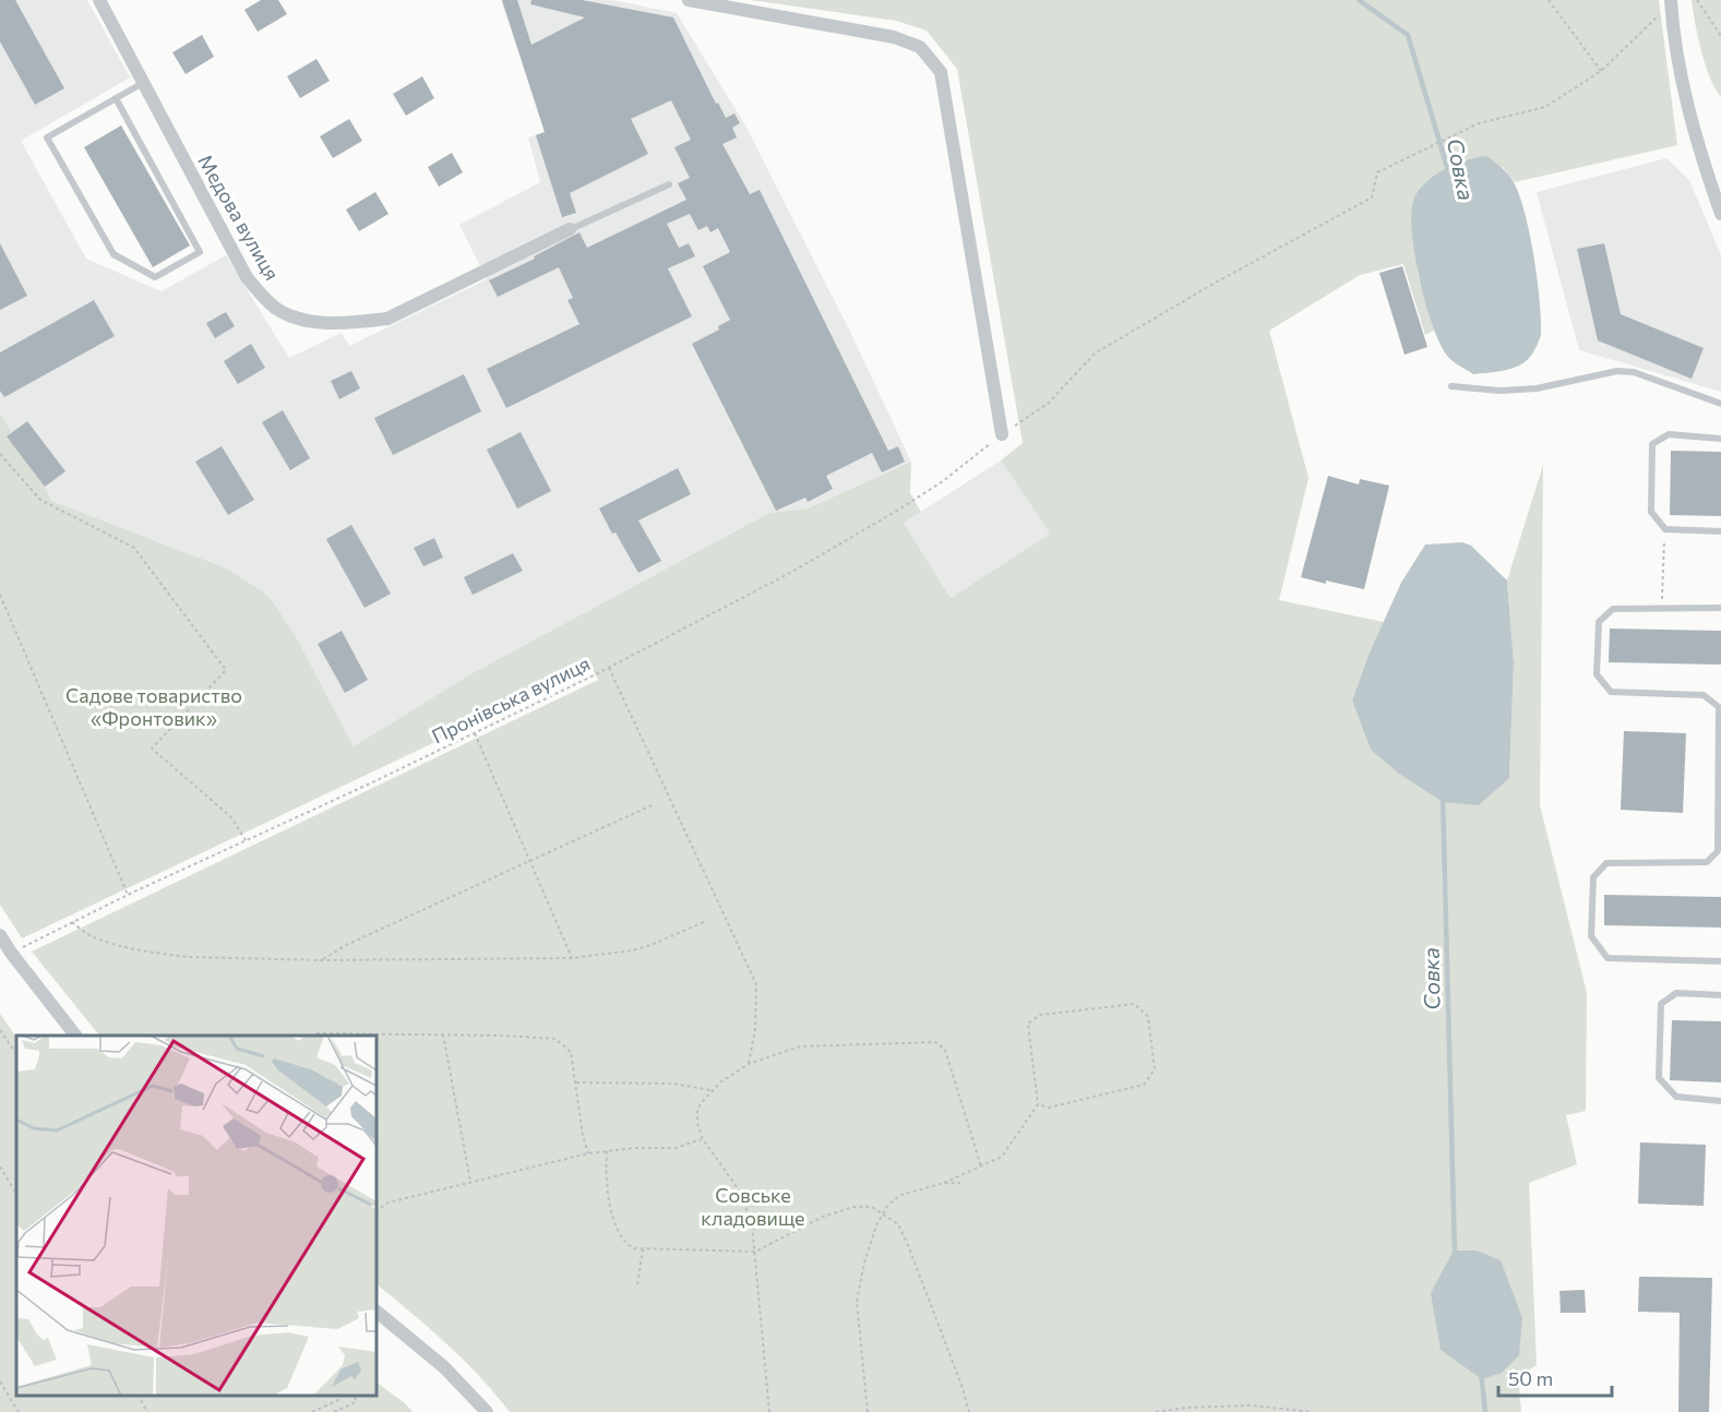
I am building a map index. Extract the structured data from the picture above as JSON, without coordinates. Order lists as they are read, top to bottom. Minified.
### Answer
{"streets":{"street":["Медова вулиця"],"path":["Пронівська вулиця"]},"water":["Совка"],"parks":["Садове товариство «Фронтовик»","Совське кладовище"],"scale_bar":"50 m"}
